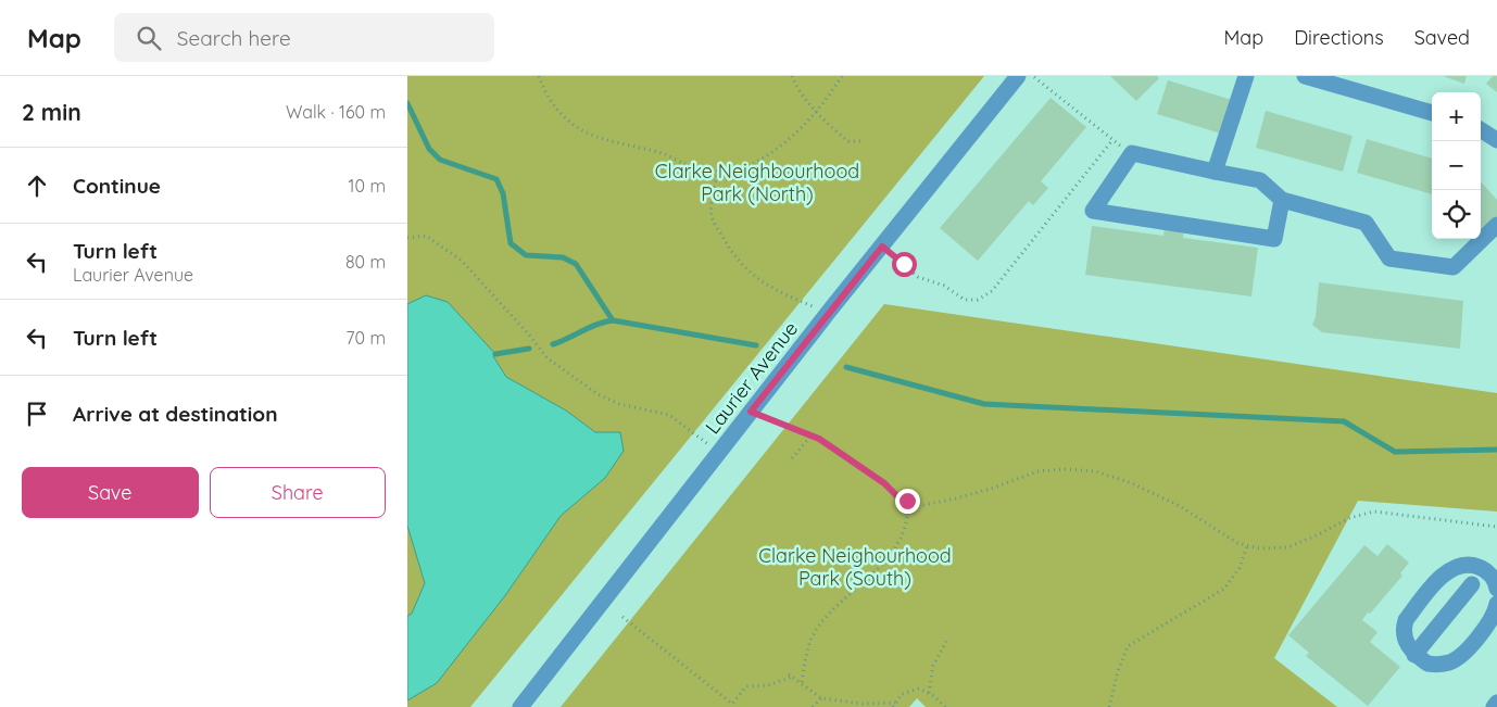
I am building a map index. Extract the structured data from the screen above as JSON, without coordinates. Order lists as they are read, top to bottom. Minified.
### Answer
{"streets":{"street":["Laurier Avenue"]},"parks":["Clarke Neighbourhood Park (North)","Clarke Neighourhood Park (South)"],"page":{"header":"Map","search":"Search here","nav":["Map","Directions","Saved"],"heading":["2 min","Walk · 160 m"],"map_buttons":["+","−"],"list":[["Continue","10 m"],["Turn left","Laurier Avenue","80 m"],["Turn left","70 m"],"Arrive at destination"],"buttons":["Save","Share"]}}
